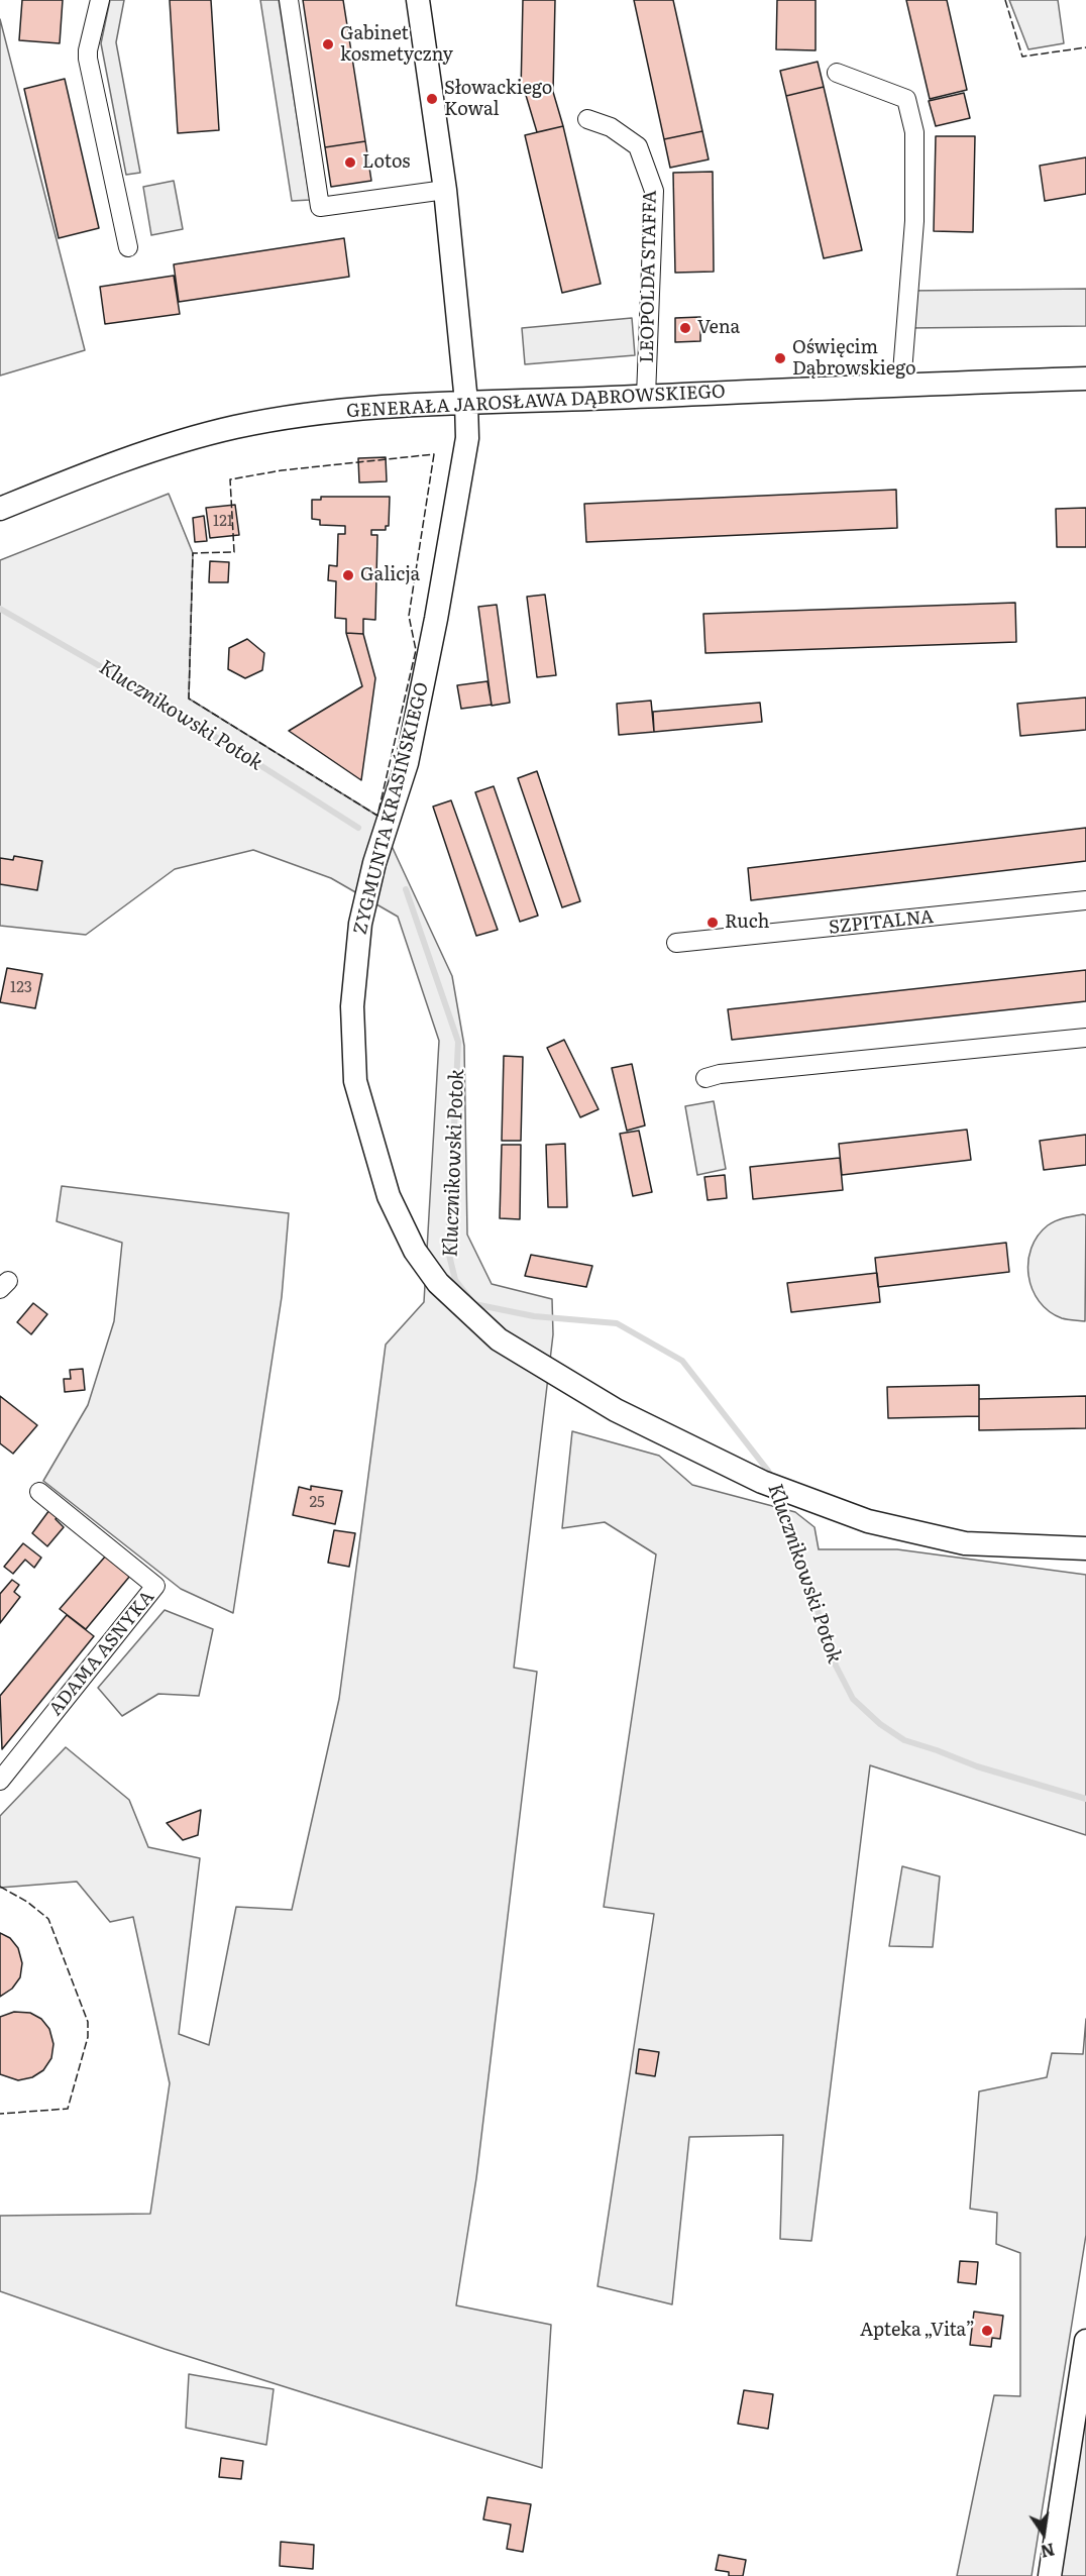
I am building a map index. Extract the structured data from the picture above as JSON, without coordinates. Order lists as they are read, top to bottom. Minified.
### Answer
{"streets":{"street":["LEOPOLDA STAFFA","GENERAŁA JAROSŁAWA DĄBROWSKIEGO","ZYGMUNTA KRASIŃSKIEGO","SZPITALNA","ADAMA ASNYKA"]},"crossings":[["LEOPOLDA STAFFA","GENERAŁA JAROSŁAWA DĄBROWSKIEGO"],["GENERAŁA JAROSŁAWA DĄBROWSKIEGO","ZYGMUNTA KRASIŃSKIEGO"]],"water":["Klucznikowski Potok"],"places":["Gabinet kosmetyczny","Słowackiego Kowal","Lotos","Vena","Oświęcim Dąbrowskiego","Galicja","Ruch","Apteka „Vita”"],"house_numbers":["121","123","25"],"north":"bottom"}
